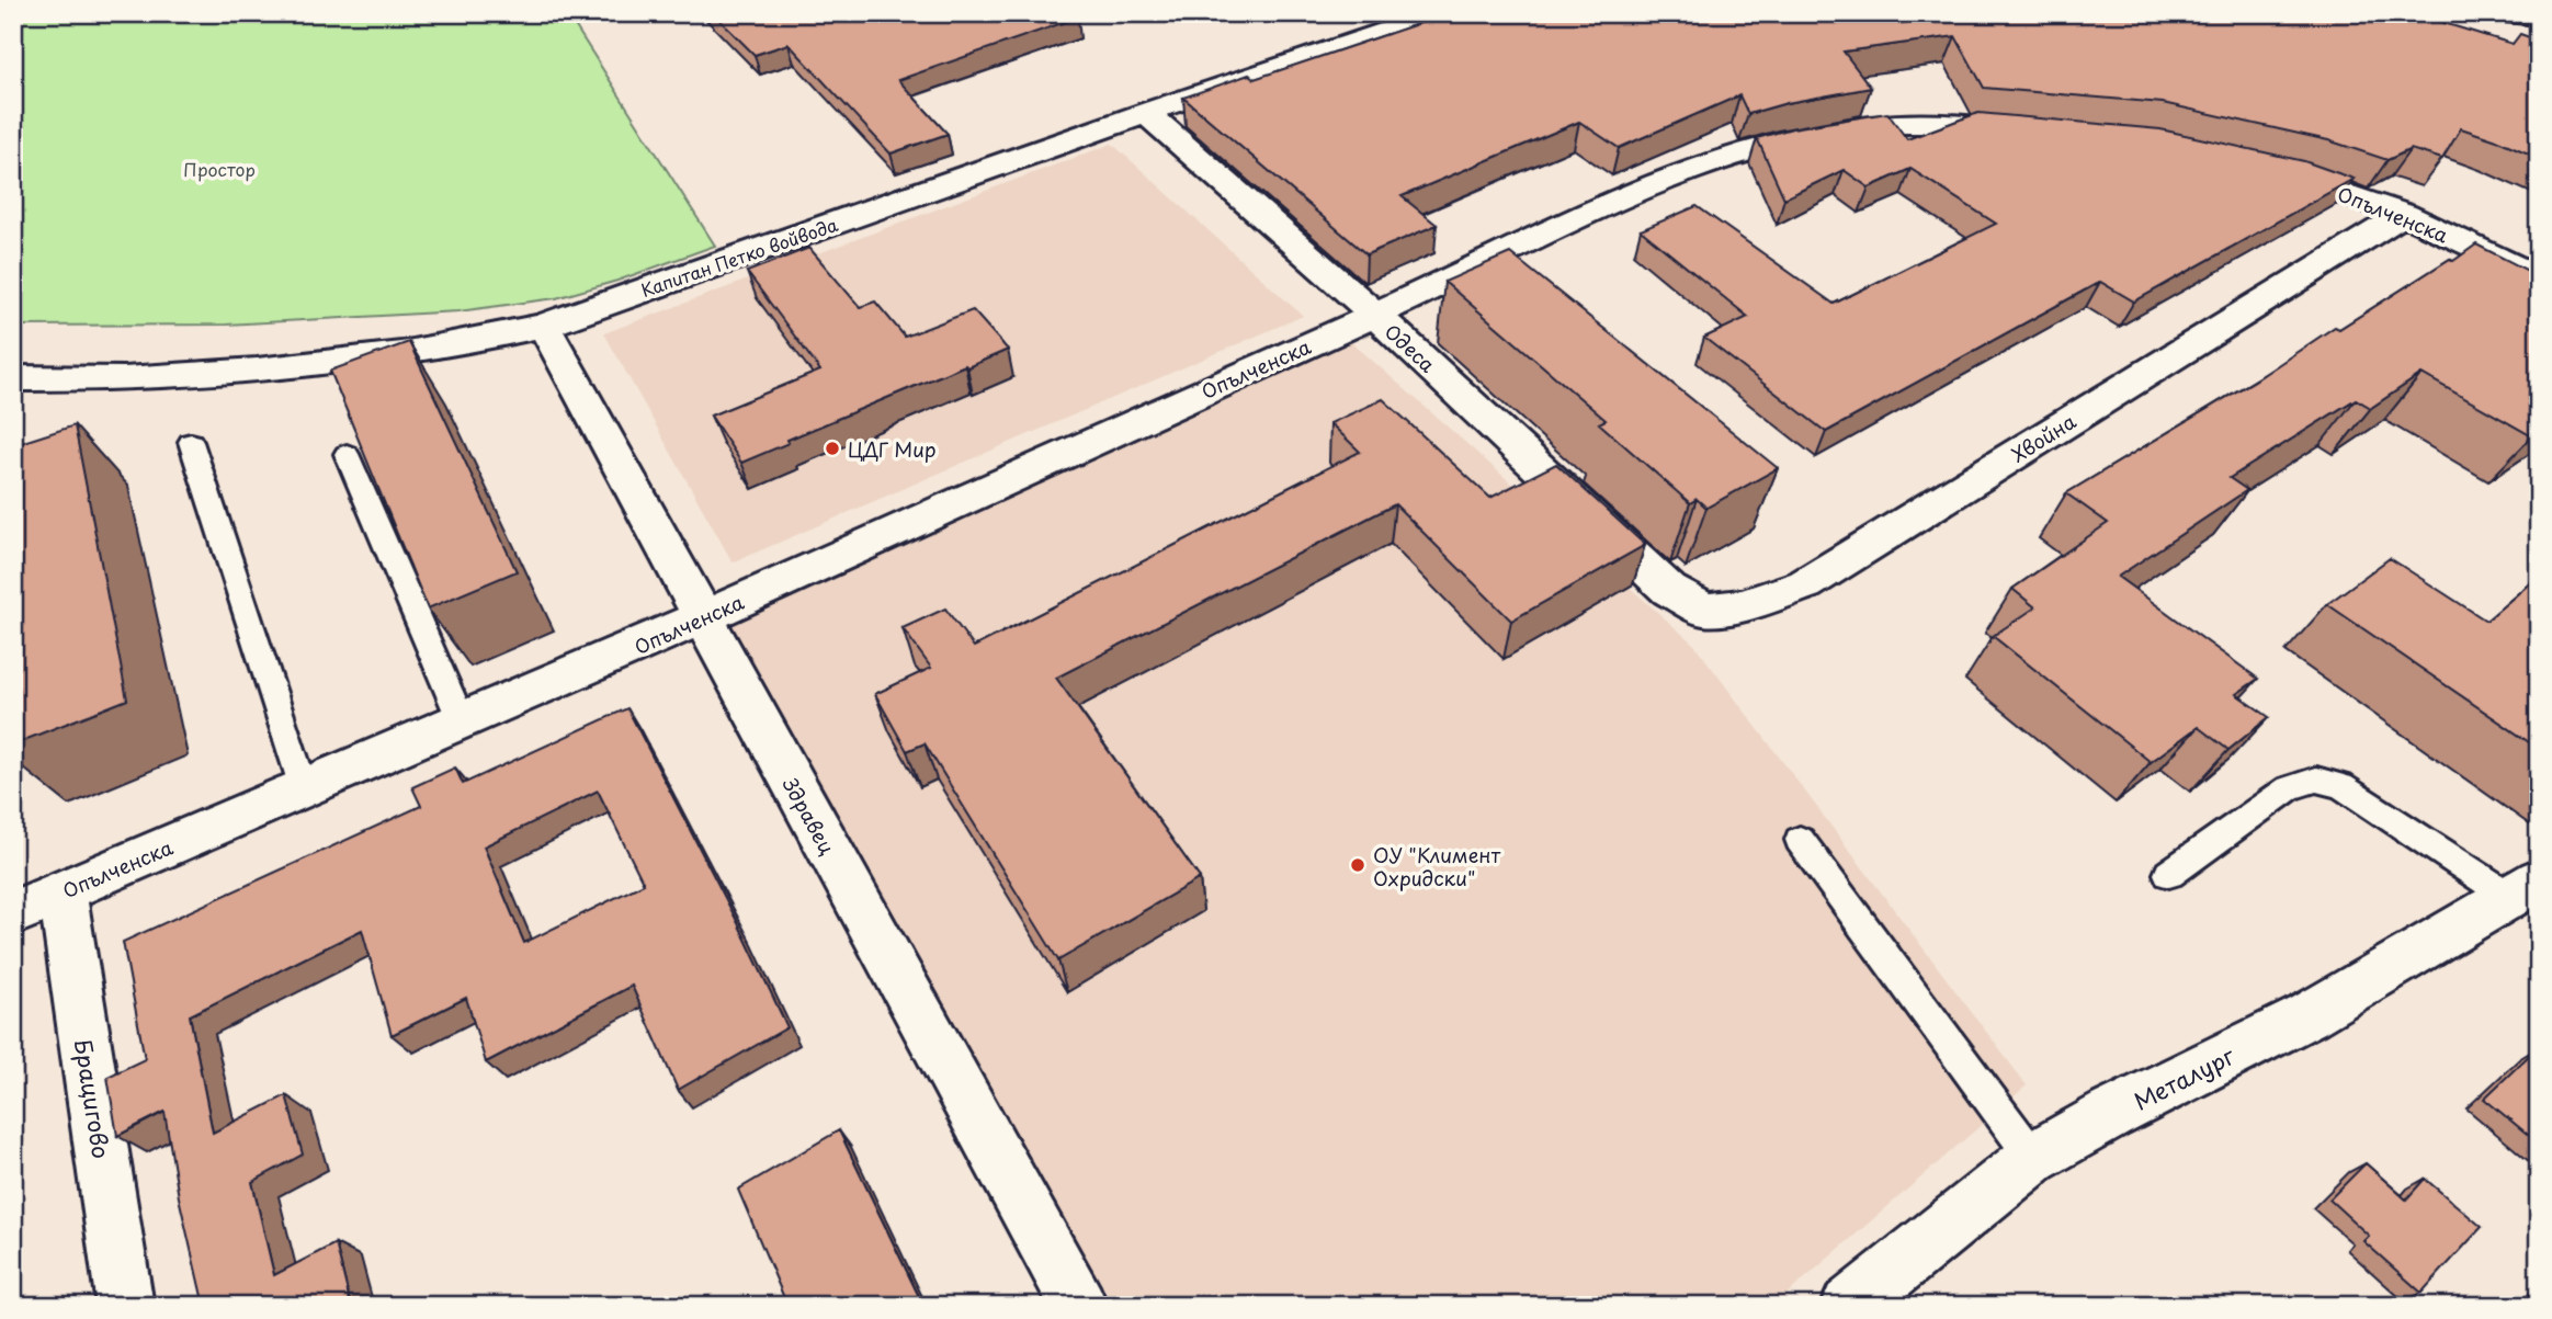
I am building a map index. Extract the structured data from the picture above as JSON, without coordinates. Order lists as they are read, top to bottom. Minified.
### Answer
{"streets":{"street":["Опълченска","Капитан Петко войвода","Одеса","Хвойна","Здравец","Металург","Брацигово"]},"crossings":[["Опълченска","Одеса"],["Опълченска","Хвойна"],["Опълченска","Здравец"],["Опълченска","Брацигово"],["Капитан Петко войвода","Одеса"],["Капитан Петко войвода","Здравец"],["Одеса","Хвойна"]],"parks":["Простор"],"places":["ЦДГ Мир","ОУ \"Климент Охридски\""]}
